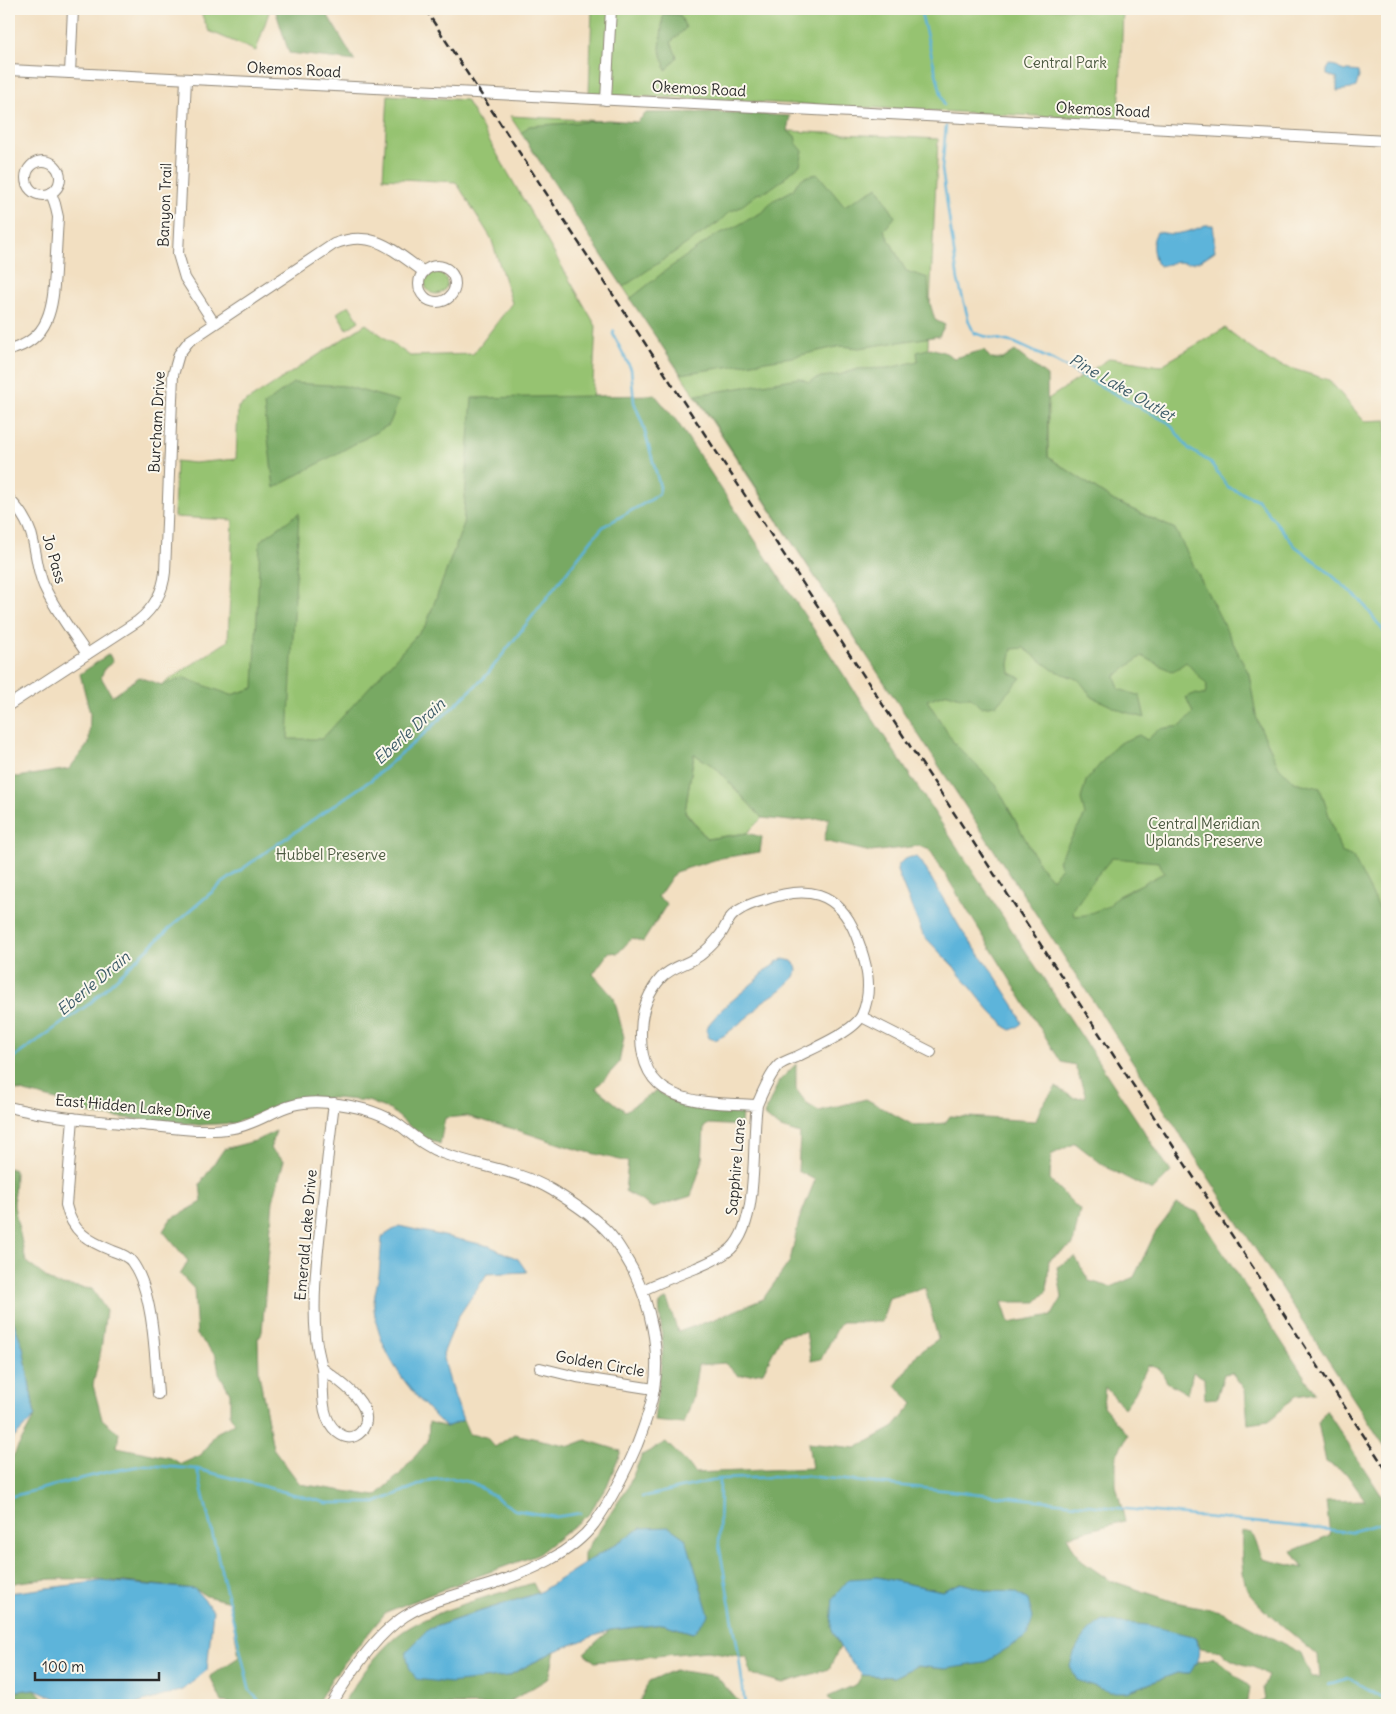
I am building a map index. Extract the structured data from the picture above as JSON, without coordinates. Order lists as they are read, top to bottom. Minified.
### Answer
{"streets":{"street":["Okemos Road","Banyon Trail","Burcham Drive","Jo Pass","East Hidden Lake Drive","Sapphire Lane","Emerald Lake Drive","Golden Circle"]},"crossings":[["Okemos Road","Banyon Trail"],["Banyon Trail","Burcham Drive"],["Burcham Drive","Jo Pass"],["East Hidden Lake Drive","Sapphire Lane"],["East Hidden Lake Drive","Emerald Lake Drive"],["East Hidden Lake Drive","Golden Circle"]],"water":["Pine Lake Outlet","Eberle Drain"],"parks":["Central Park","Central Meridian Uplands Preserve","Hubbel Preserve"],"scale_bar":"100 m"}
